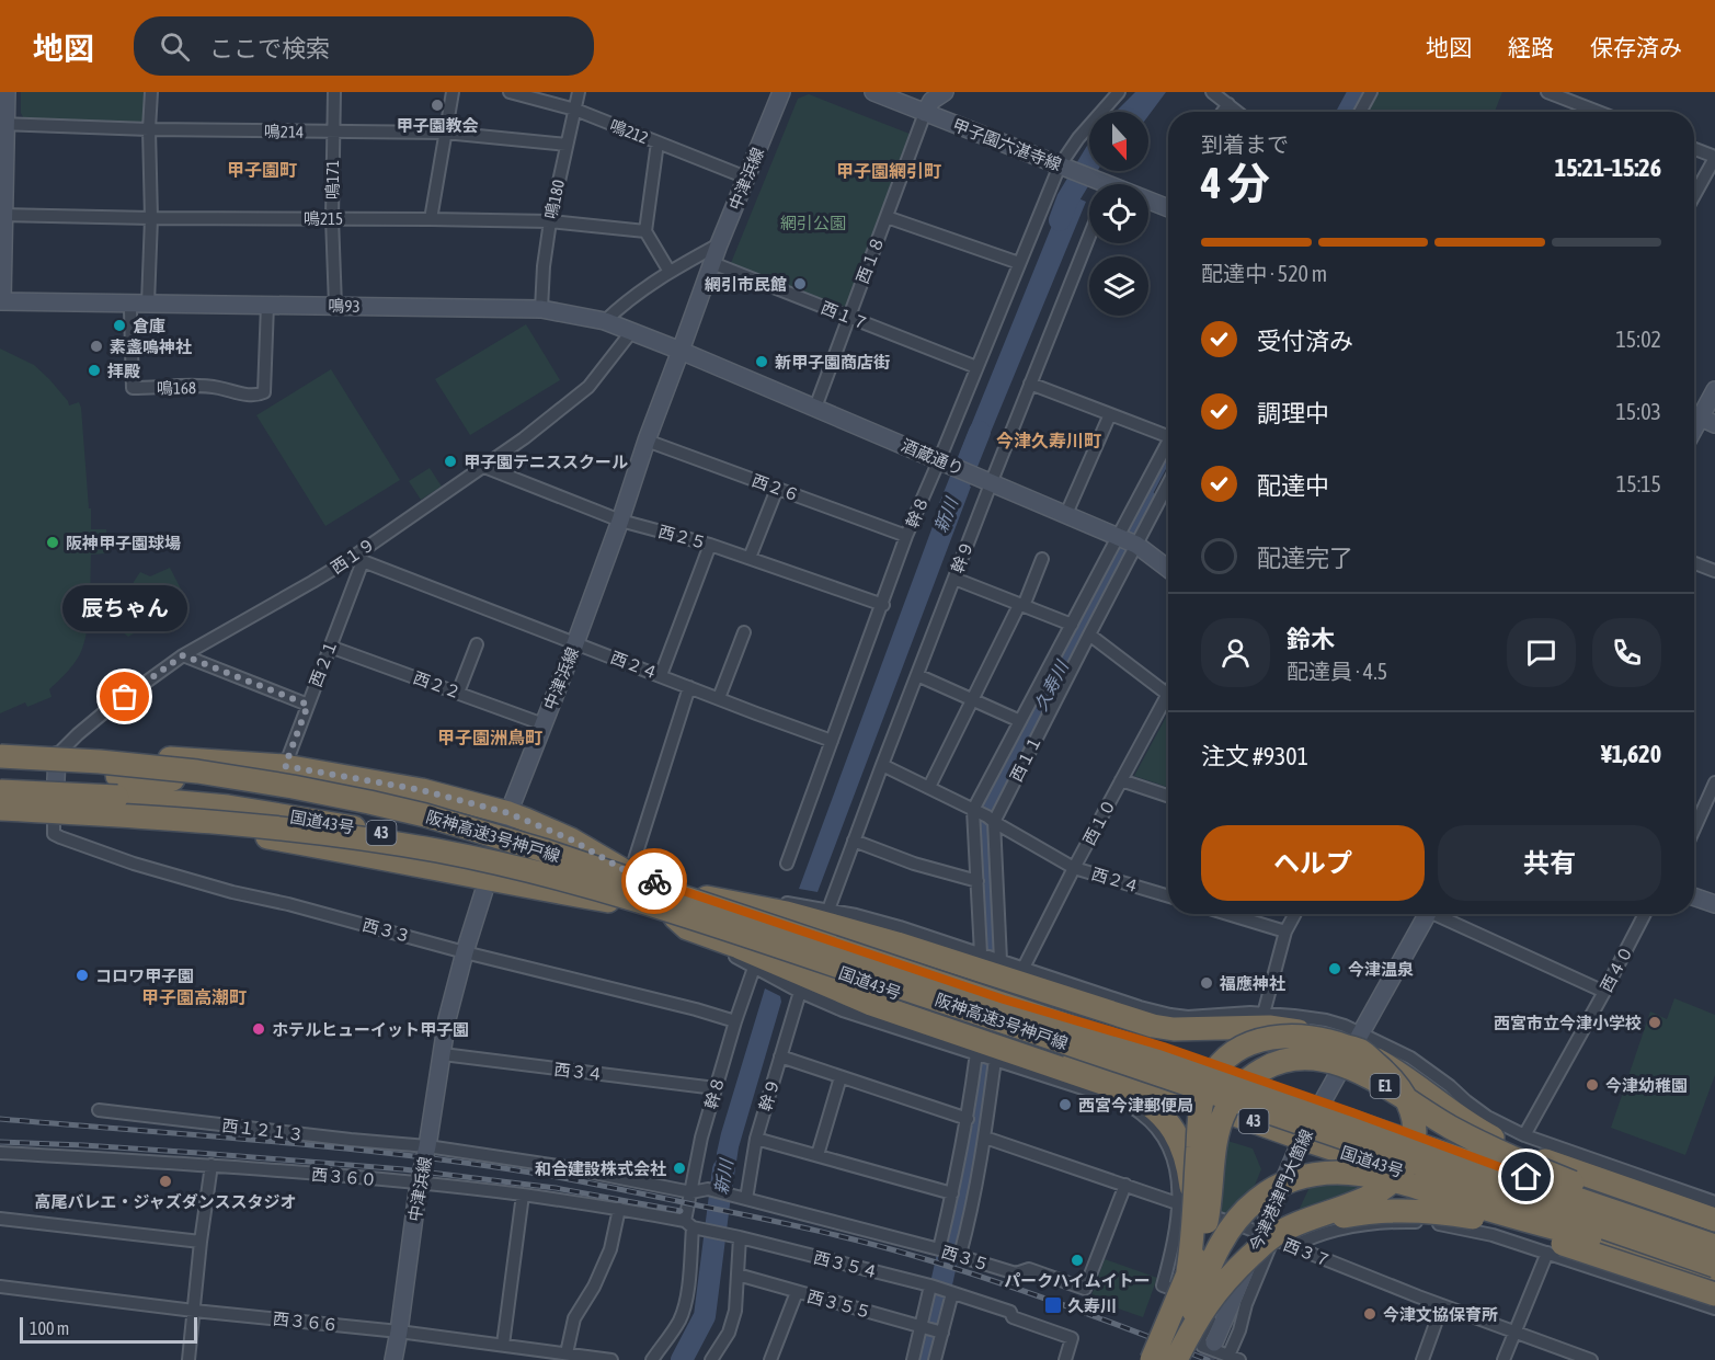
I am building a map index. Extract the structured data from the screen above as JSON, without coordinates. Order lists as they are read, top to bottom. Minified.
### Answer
{"streets":{"highway":["国道43号","43","阪神高速3号神戸線","E1"],"street":["鳴214","鳴212","甲子園六湛寺線","中津浜線","鳴171","鳴180","鳴215","西１８","鳴93","西１７","鳴168","酒蔵通り","西２６","幹８","西２５","西１９","幹９","西２１","西２４","西２２","西１１","西１０","西３３","西４０","西３４","西１２１３","西３６０","今津港津門大箇線","西３７","西３５","西３５４","西３５５","西３６６"]},"crossings":[["鳴214","鳴171"],["鳴214","鳴180"],["鳴212","中津浜線"],["鳴212","鳴180"],["甲子園六湛寺線","西１８"],["甲子園六湛寺線","幹８"],["中津浜線","鳴93"],["中津浜線","西１７"],["中津浜線","酒蔵通り"],["中津浜線","西２６"],["中津浜線","西２５"],["中津浜線","西２４"],["中津浜線","西２２"],["中津浜線","国道43号"],["中津浜線","西３３"],["中津浜線","西３４"],["中津浜線","西１２１３"],["中津浜線","西３６０"],["中津浜線","西３６６"],["鳴171","鳴215"],["鳴171","鳴93"],["鳴180","鳴215"],["鳴180","鳴93"],["西１８","西１７"],["西１８","酒蔵通り"],["鳴93","鳴168"],["鳴93","酒蔵通り"],["鳴93","西１９"],["西１７","幹８"],["酒蔵通り","幹８"],["酒蔵通り","幹９"],["酒蔵通り","西１１"],["西２６","幹８"],["幹８","西２５"],["幹８","西２４"],["幹８","国道43号"],["幹８","西３３"],["幹８","西３４"],["幹８","E1"],["幹８","西３６０"],["幹８","西３５"],["幹８","西３５４"],["西２５","西１９"],["西１９","西２１"],["西１９","西２４"],["幹９","西２４"],["幹９","国道43号"],["幹９","E1"],["幹９","西３７"],["幹９","西３５"],["西２１","西２４"],["西２１","西２２"],["西２４","西１１"],["西２４","西１０"],["国道43号","阪神高速3号神戸線"],["国道43号","E1"],["国道43号","今津港津門大箇線"],["阪神高速3号神戸線","E1"],["西４０","E1"],["E1","今津港津門大箇線"],["E1","西３７"],["西３６０","西３５４"],["今津港津門大箇線","西３７"],["西３７","西３５"]],"districts":["甲子園町","甲子園網引町","今津久寿川町","甲子園洲鳥町","甲子園高潮町"],"water":["新川","久寿川"],"parks":["網引公園"],"places":{"other":["甲子園教会","網引市民館","倉庫","素盞嗚神社","新甲子園商店街","拝殿","甲子園テニススクール","阪神甲子園球場","辰ちゃん","今津温泉","コロワ甲子園","福應神社","西宮市立今津小学校","ホテルヒューイット甲子園","今津幼稚園","西宮今津郵便局","和合建設株式会社","高尾バレエ・ジャズダンススタジオ","パークハイムイトー","今津文協保育所"],"transit":["久寿川"]},"scale_bar":"100 m","north":"bottom","page":{"header":"地図","search":"ここで検索","nav":["地図","経路","保存済み"],"heading":["4 分","到着まで","15:21–15:26"],"panel":["鈴木","配達員 · 4.5","注文 #9301","¥1,620"],"bar":"配達中 · 520 m","list":[["受付済み","15:02"],["調理中","15:03"],["配達中","15:15"],"配達完了"],"bubble":"辰ちゃん","buttons":["ヘルプ","共有"],"scale":"100 m"}}
